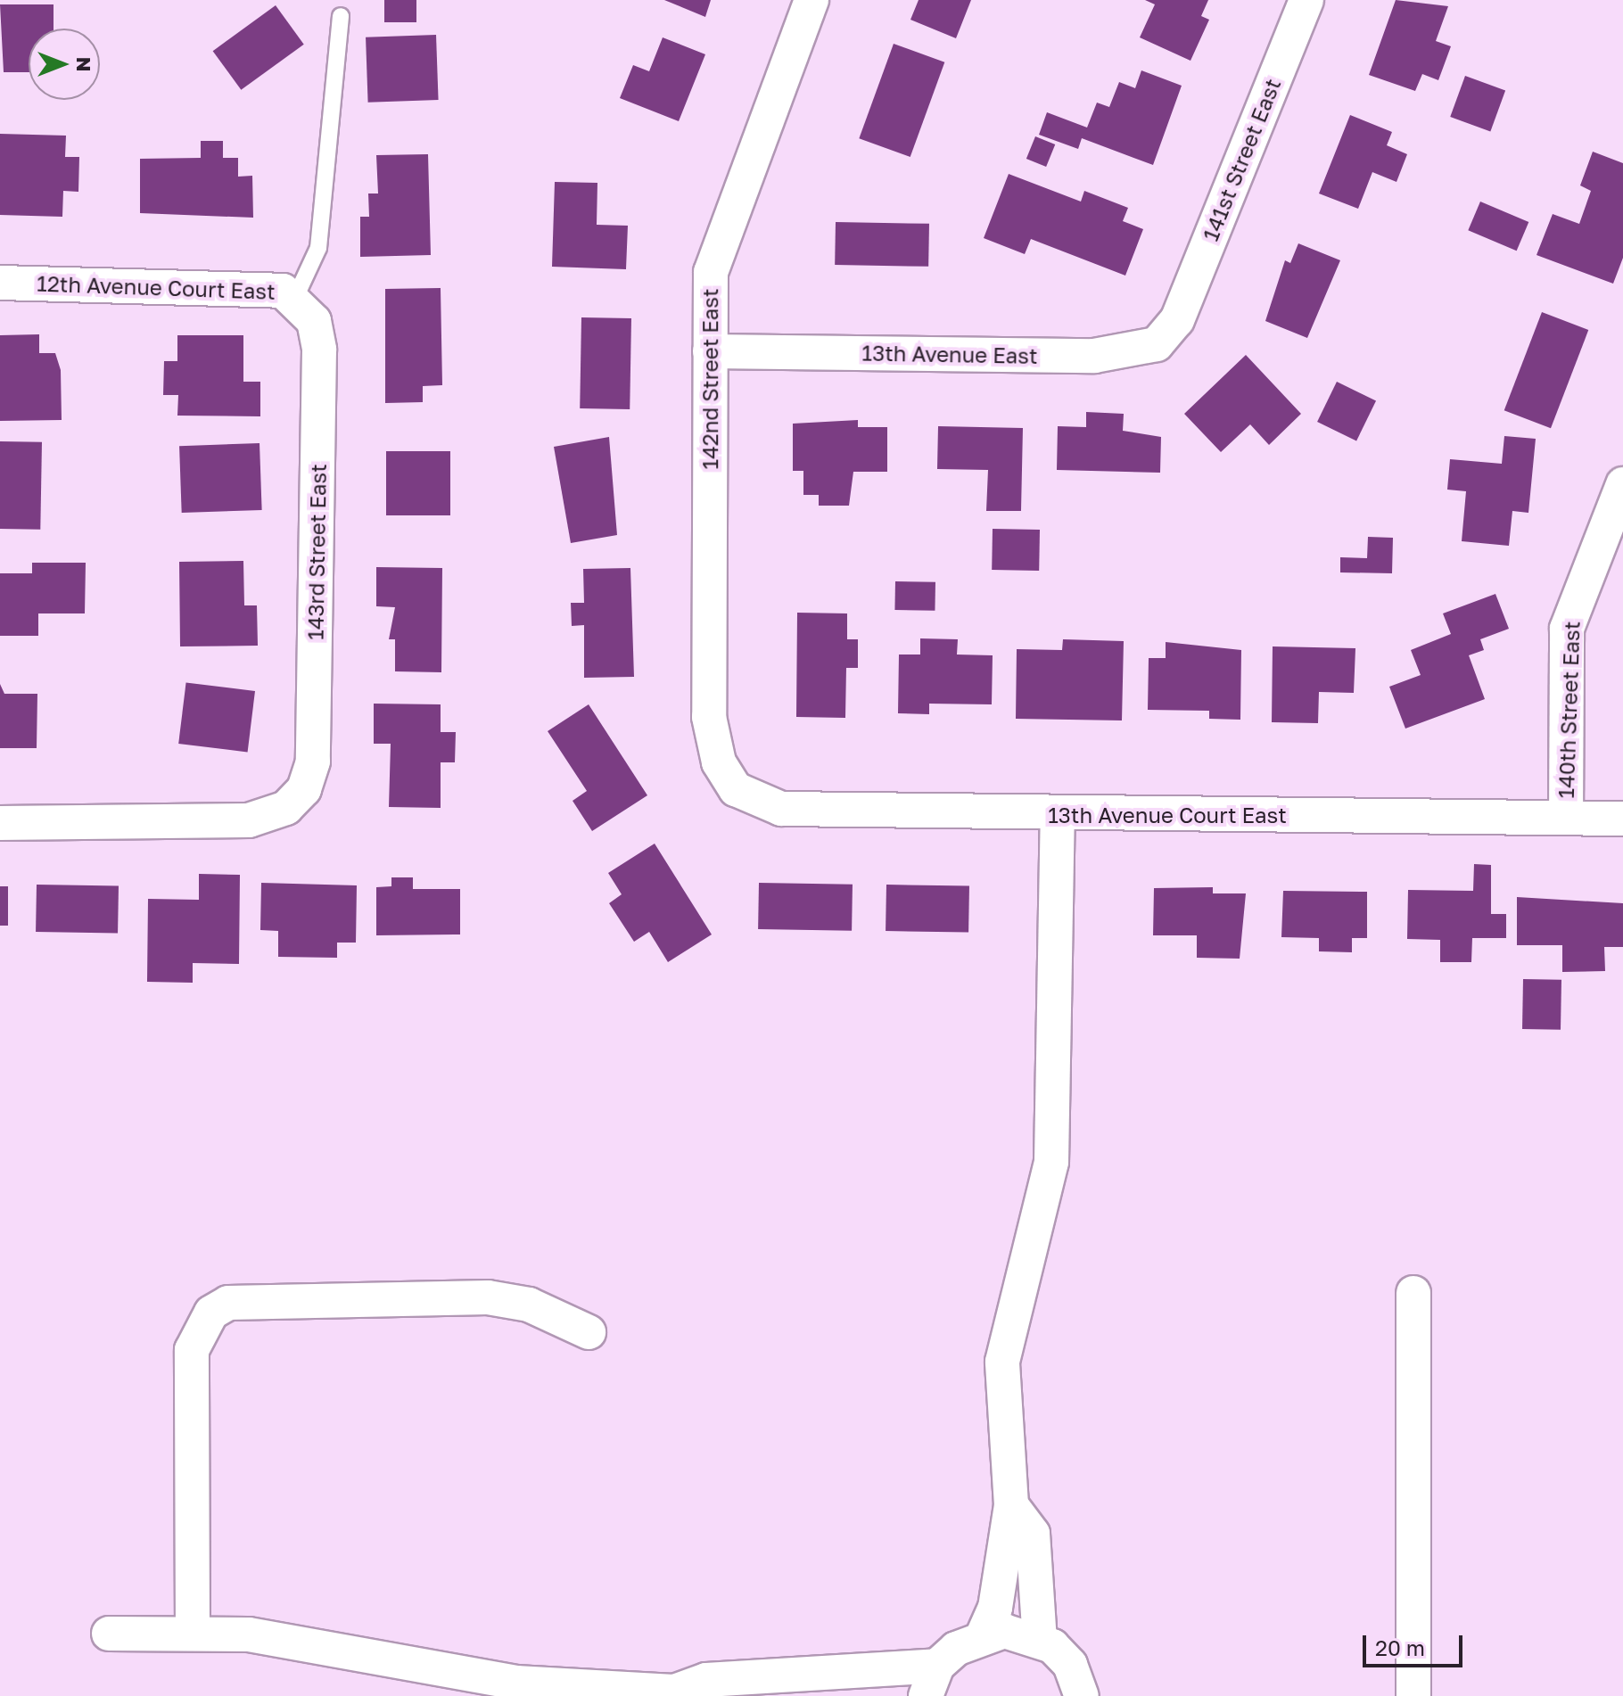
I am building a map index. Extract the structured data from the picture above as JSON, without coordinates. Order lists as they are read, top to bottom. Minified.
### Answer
{"streets":{"street":["141st Street East","12th Avenue Court East","13th Avenue East","142nd Street East","143rd Street East","140th Street East","13th Avenue Court East"]},"crossings":[["141st Street East","13th Avenue East"],["12th Avenue Court East","143rd Street East"],["13th Avenue East","142nd Street East"],["142nd Street East","13th Avenue Court East"],["140th Street East","13th Avenue Court East"]],"scale_bar":"20 m","north":"right"}
